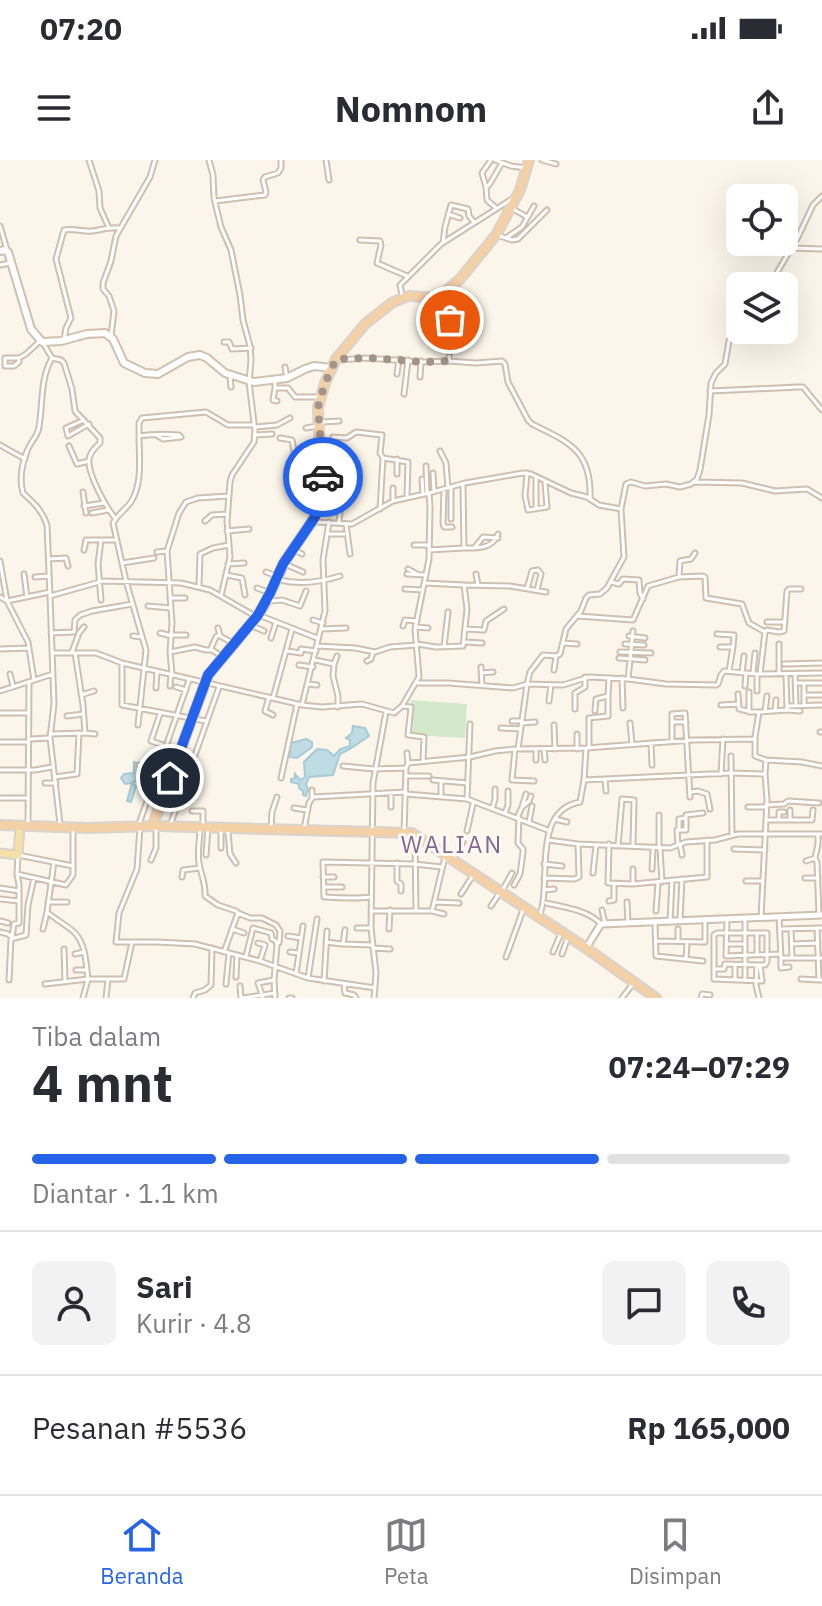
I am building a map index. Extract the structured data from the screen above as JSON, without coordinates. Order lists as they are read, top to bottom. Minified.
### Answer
{"districts":["WALIAN"],"page":{"status":"07:20","header":"Nomnom","heading":["4 mnt","Tiba dalam","07:24–07:29"],"panel":["Sari","Kurir · 4.8","Pesanan #5536","Rp 165,000"],"bar":"Diantar · 1.1 km","tabs":["Beranda","Peta","Disimpan"]}}
